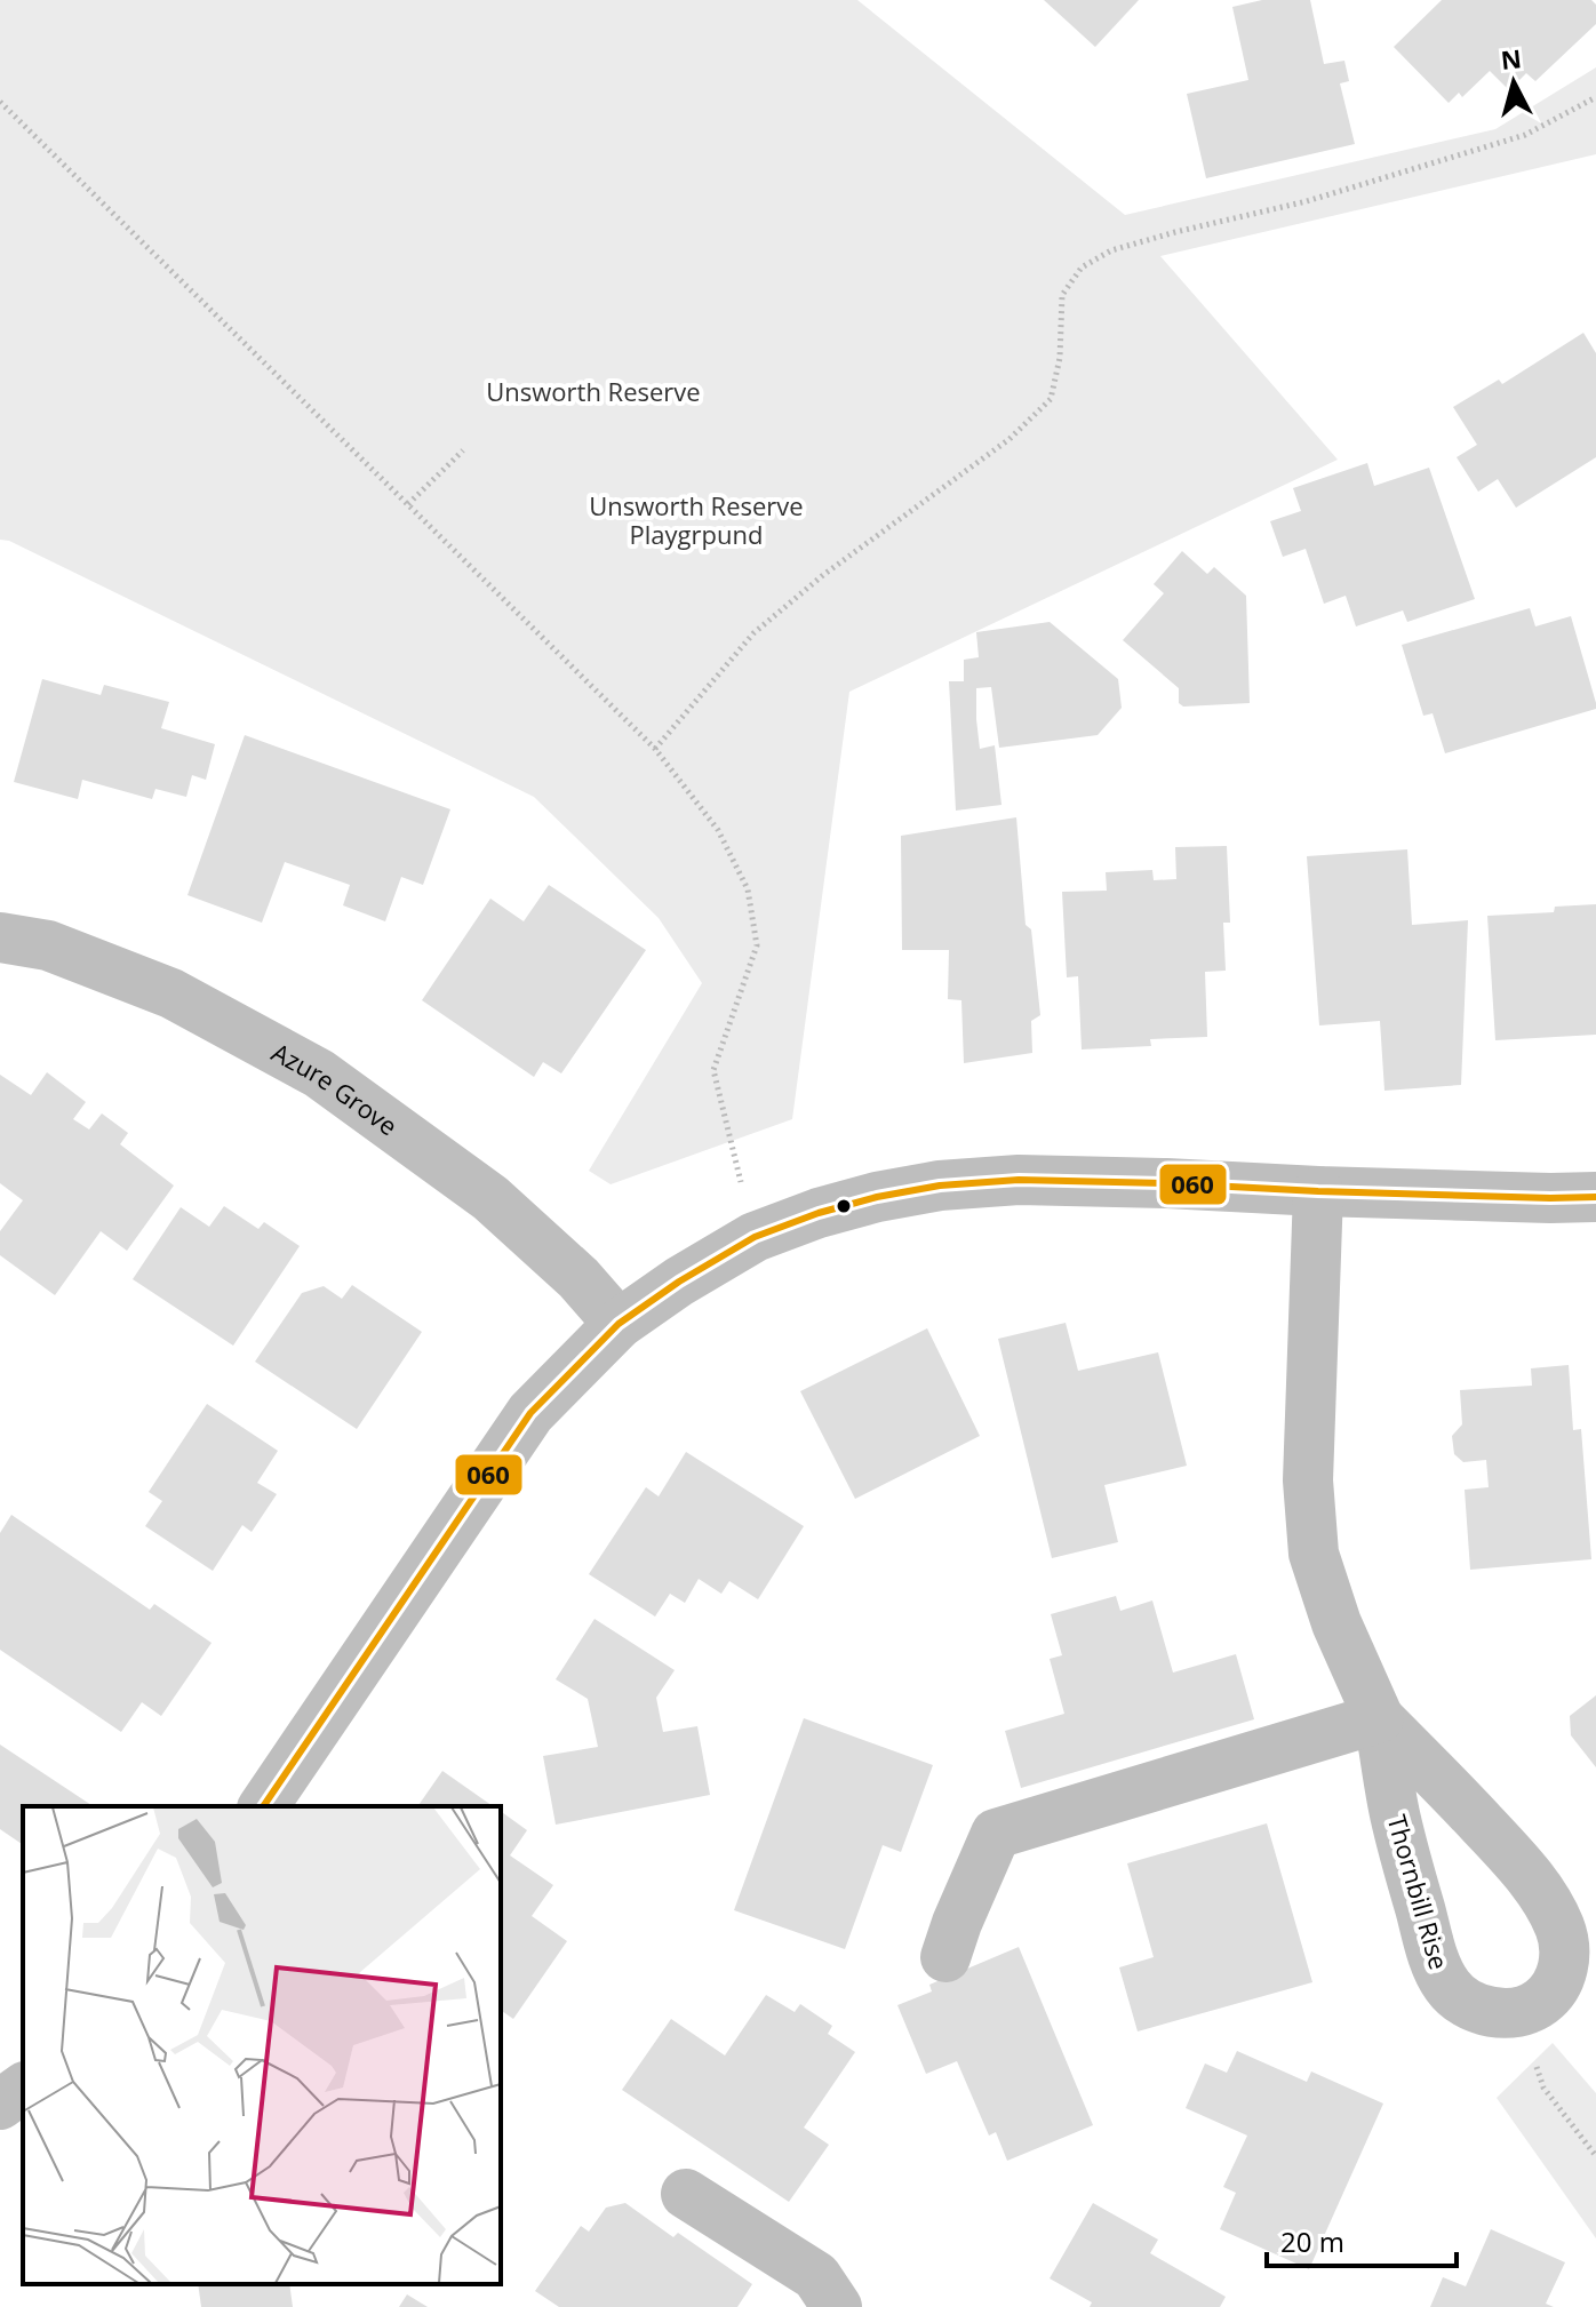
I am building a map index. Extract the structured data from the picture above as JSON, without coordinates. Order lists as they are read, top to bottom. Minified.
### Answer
{"streets":{"street":["Azure Grove","Thornbill Rise"]},"parks":["Unsworth Reserve","Unsworth Reserve Playgrpund"],"lines":["transit line 060"],"scale_bar":"20 m","north":"top"}
